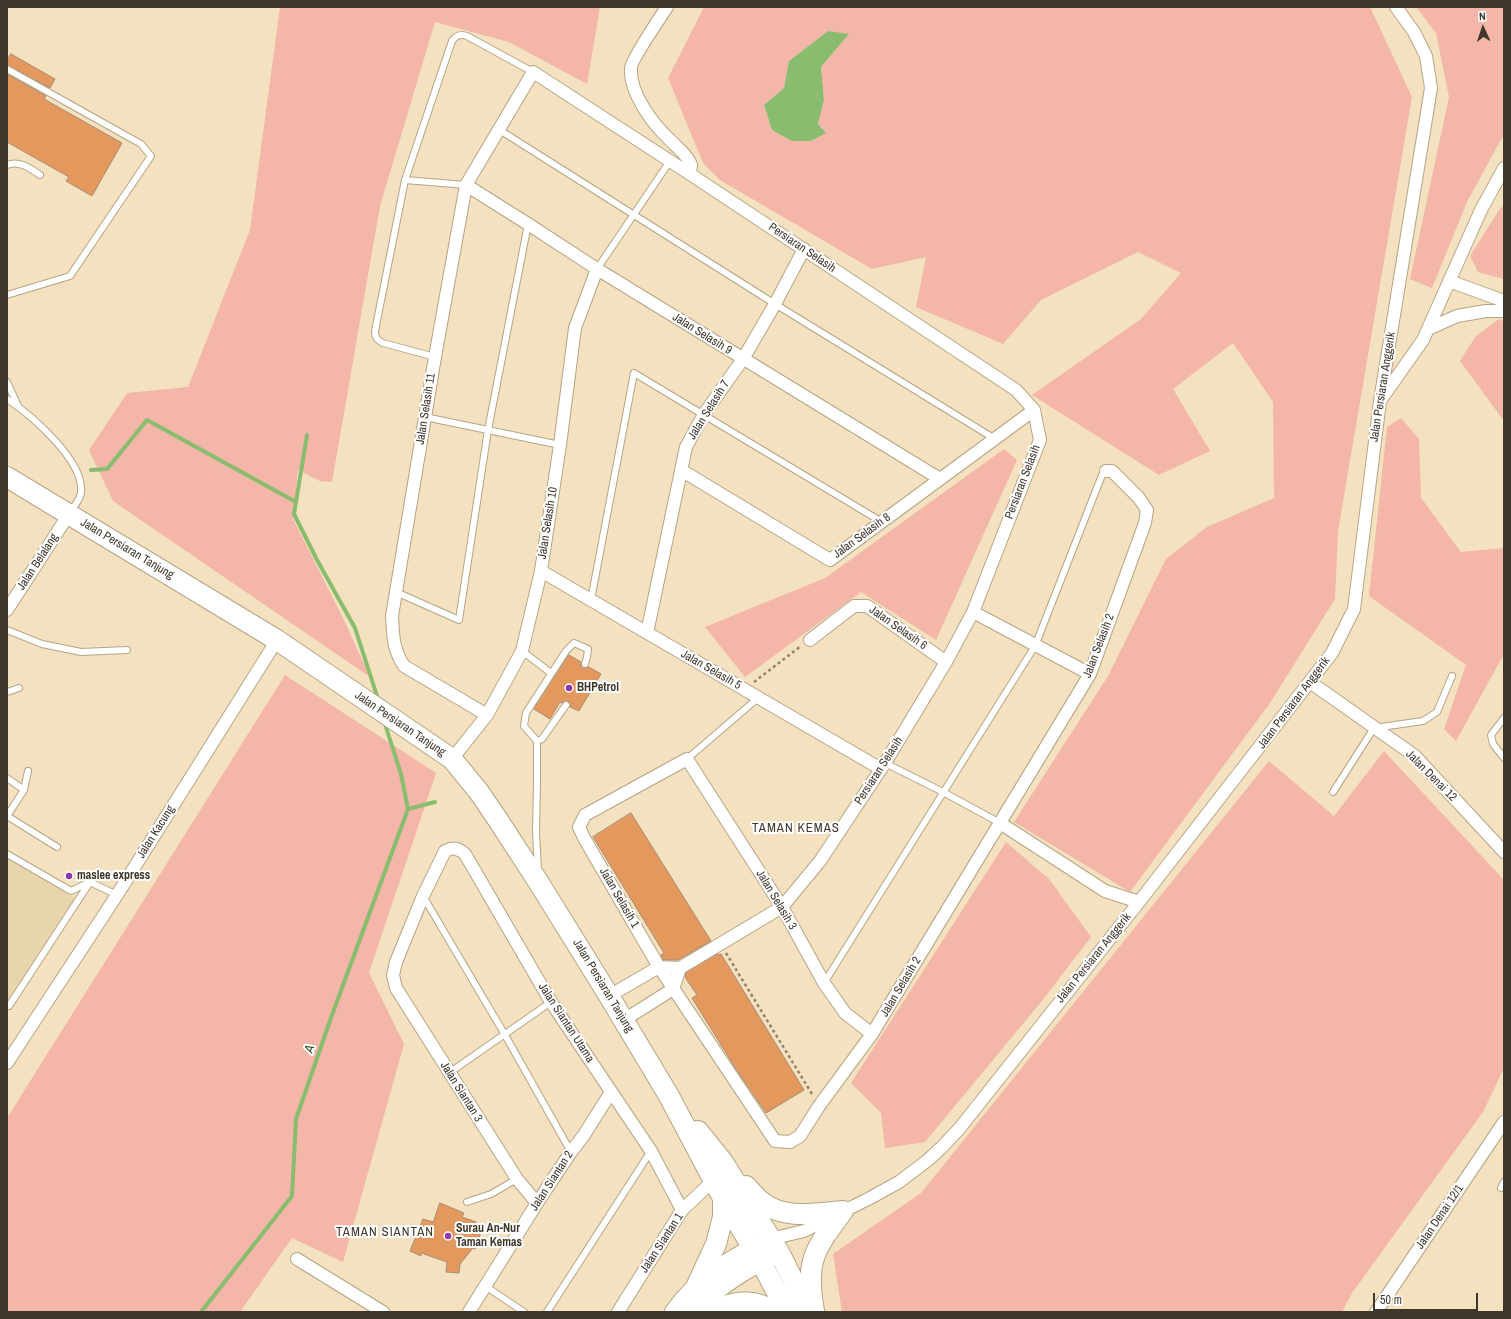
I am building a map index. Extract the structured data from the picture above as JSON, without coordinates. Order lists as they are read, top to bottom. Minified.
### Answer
{"streets":{"main road":["Jalan Persiaran Tanjung"],"street":["Persiaran Selasih","Jalan Selasih 9","Jalan Persiaran Anggerik","Jalan Selasih 11","Jalan Selasih 7","Jalan Selasih 10","Jalan Selasih 8","Jalan Belalang","Jalan Selasih 6","Jalan Selasih 2","Jalan Selasih 5","Jalan Denai 12","Jalan Kacung","Jalan Selasih 1","Jalan Selasih 3","Jalan Siantan Utama","Jalan Siantan 3","Jalan Siantan 2","Jalan Denai 12/1","Jalan Siantan 1"]},"crossings":[["Persiaran Selasih","Jalan Selasih 11"],["Persiaran Selasih","Jalan Selasih 7"],["Persiaran Selasih","Jalan Selasih 8"],["Persiaran Selasih","Jalan Selasih 6"],["Persiaran Selasih","Jalan Selasih 5"],["Persiaran Selasih","Jalan Selasih 3"],["Jalan Selasih 9","Jalan Selasih 11"],["Jalan Selasih 9","Jalan Selasih 7"],["Jalan Selasih 9","Jalan Selasih 10"],["Jalan Selasih 9","Jalan Selasih 8"],["Jalan Persiaran Anggerik","Jalan Persiaran Tanjung"],["Jalan Persiaran Anggerik","Jalan Denai 12"],["Jalan Selasih 11","Jalan Selasih 10"],["Jalan Selasih 7","Jalan Selasih 8"],["Jalan Selasih 7","Jalan Selasih 5"],["Jalan Selasih 10","Jalan Persiaran Tanjung"],["Jalan Selasih 10","Jalan Selasih 5"],["Jalan Persiaran Tanjung","Jalan Belalang"],["Jalan Persiaran Tanjung","Jalan Kacung"],["Jalan Persiaran Tanjung","Jalan Siantan 1"],["Jalan Selasih 2","Jalan Selasih 1"],["Jalan Selasih 2","Jalan Selasih 3"],["Jalan Selasih 5","Jalan Selasih 1"],["Jalan Selasih 1","Jalan Selasih 3"],["Jalan Siantan Utama","Jalan Siantan 3"],["Jalan Siantan Utama","Jalan Siantan 2"],["Jalan Siantan Utama","Jalan Siantan 1"],["Jalan Siantan 3","Jalan Siantan 2"]],"districts":["TAMAN KEMAS","TAMAN SIANTAN"],"water":["A"],"places":["BHPetrol","maslee express","Surau An-Nur Taman Kemas"],"scale_bar":"50 m","north":"top"}
